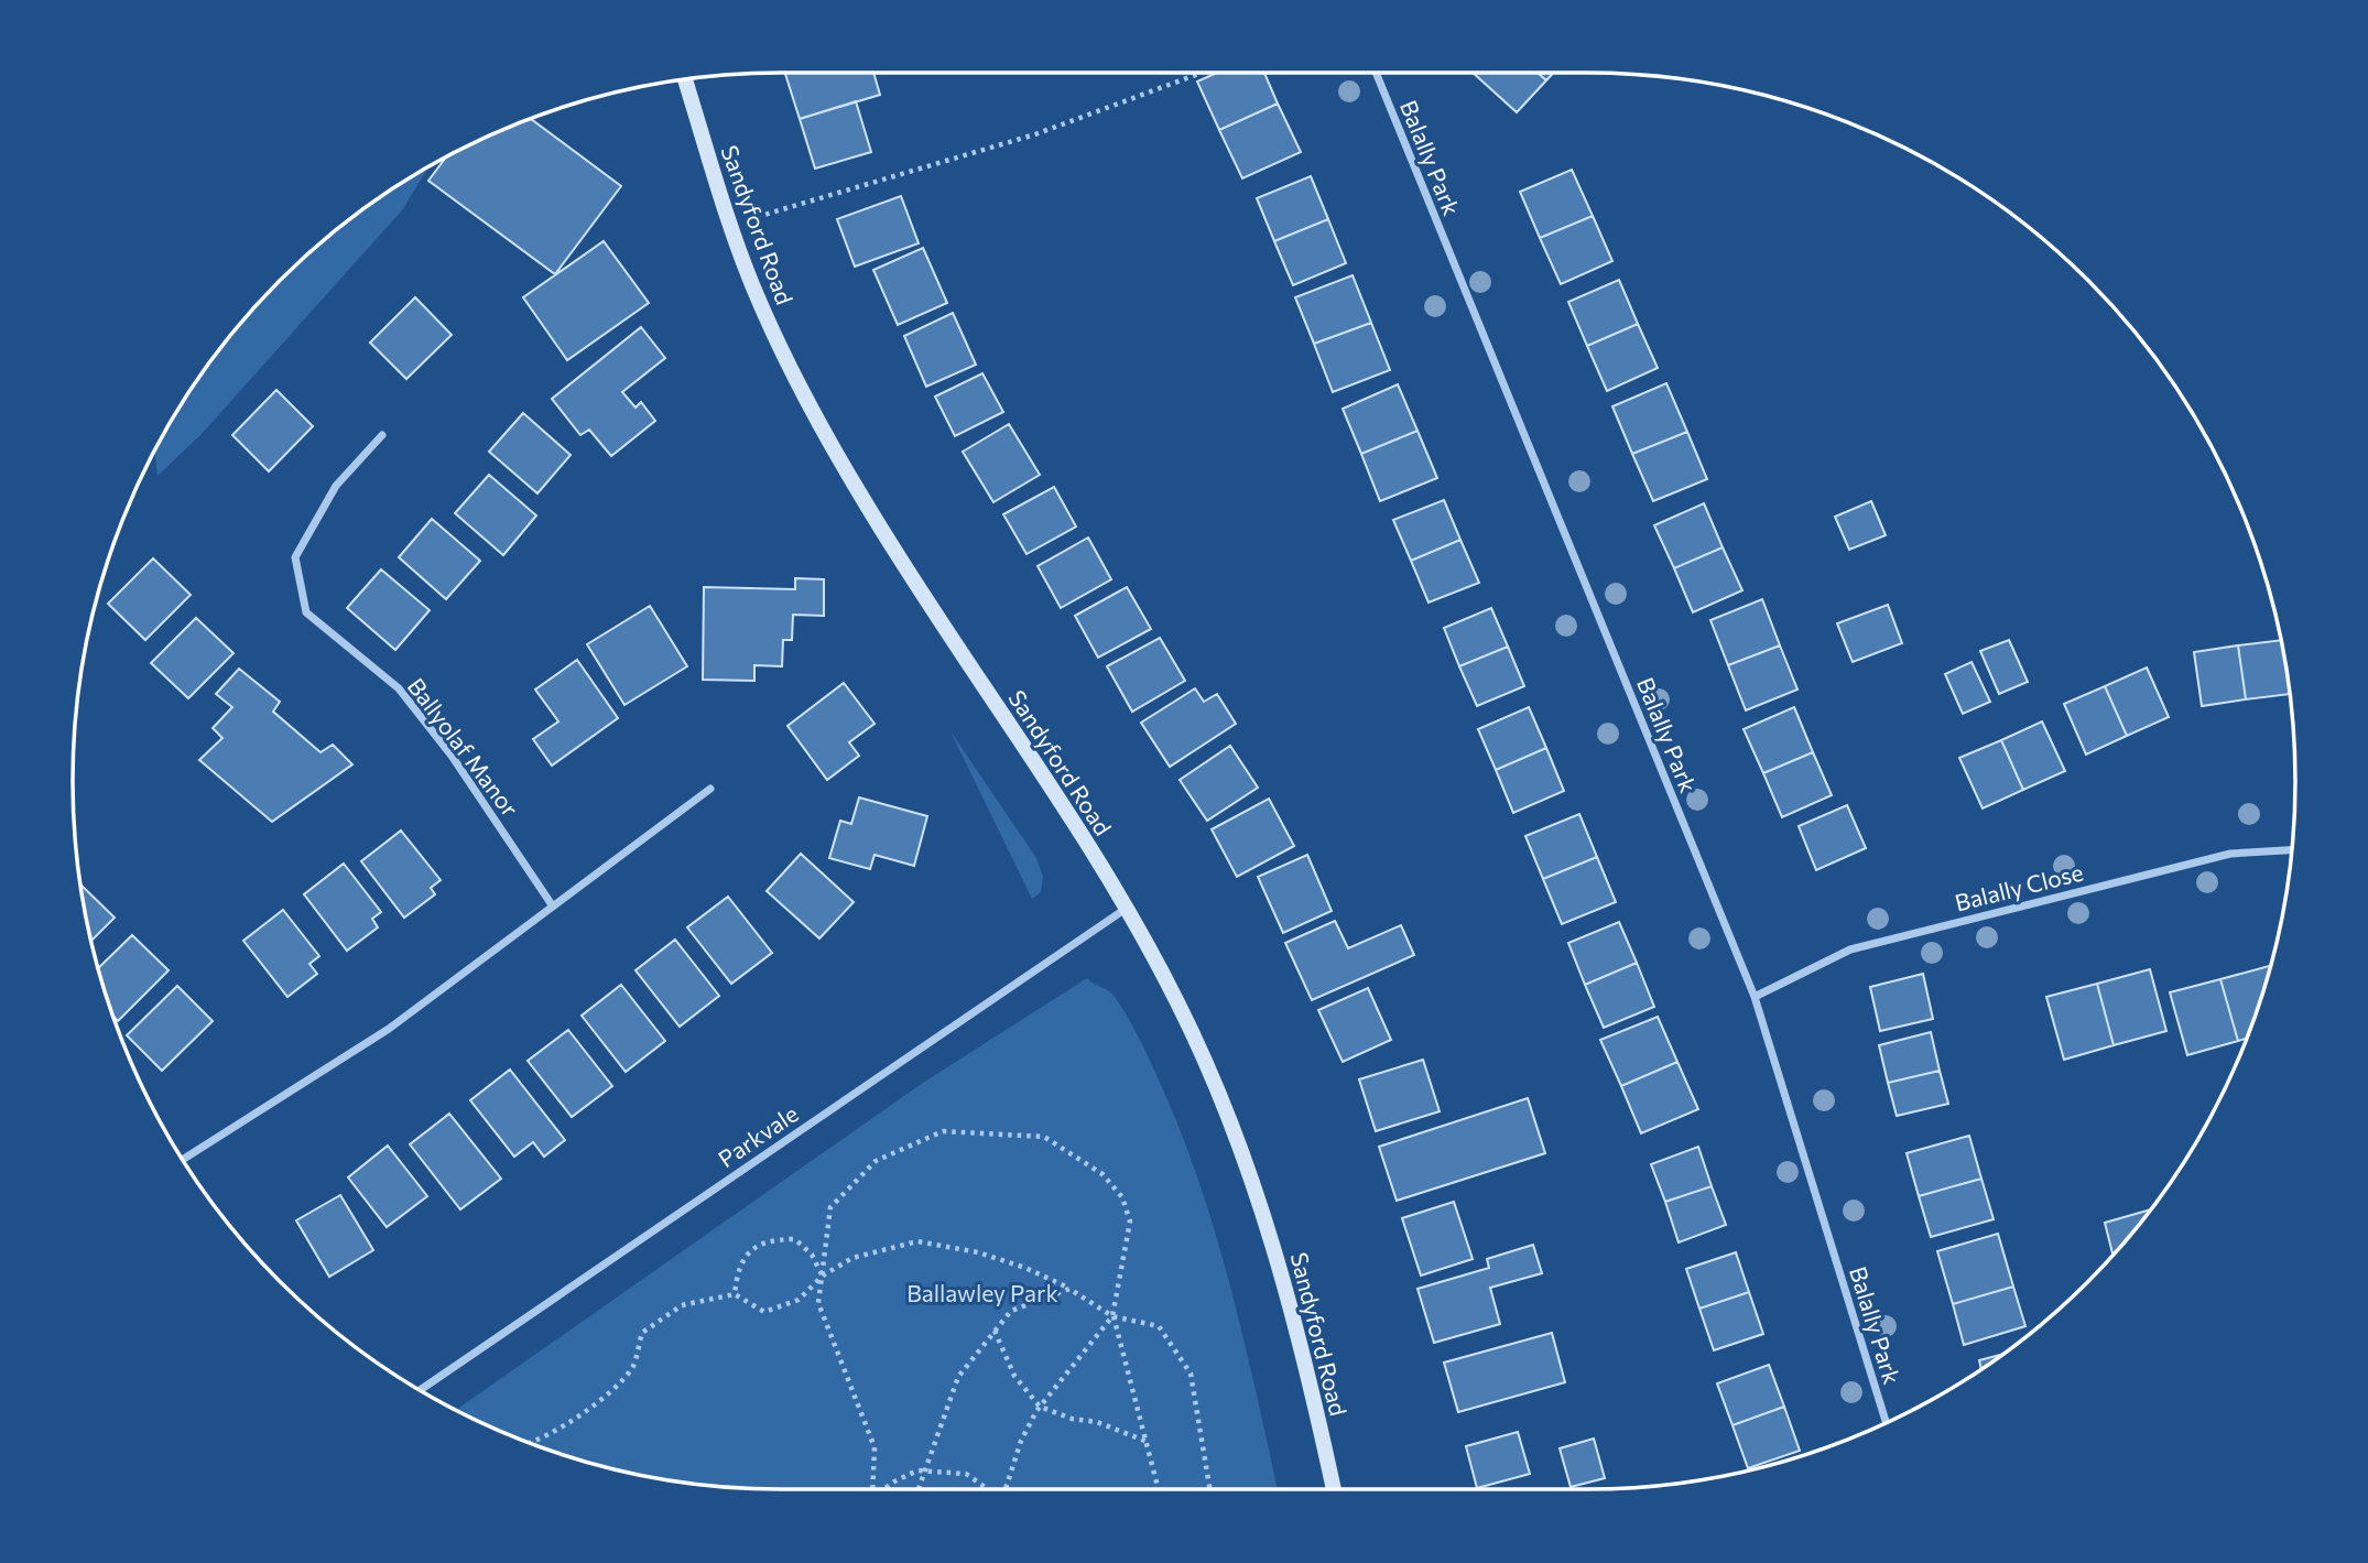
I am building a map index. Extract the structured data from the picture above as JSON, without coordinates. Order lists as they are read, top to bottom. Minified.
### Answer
{"streets":{"main road":["Sandyford Road"],"street":["Balally Park","Ballyolaf Manor","Balally Close","Parkvale"]},"crossings":[["Balally Park","Balally Close"],["Sandyford Road","Parkvale"]],"parks":["Ballawley Park"]}
